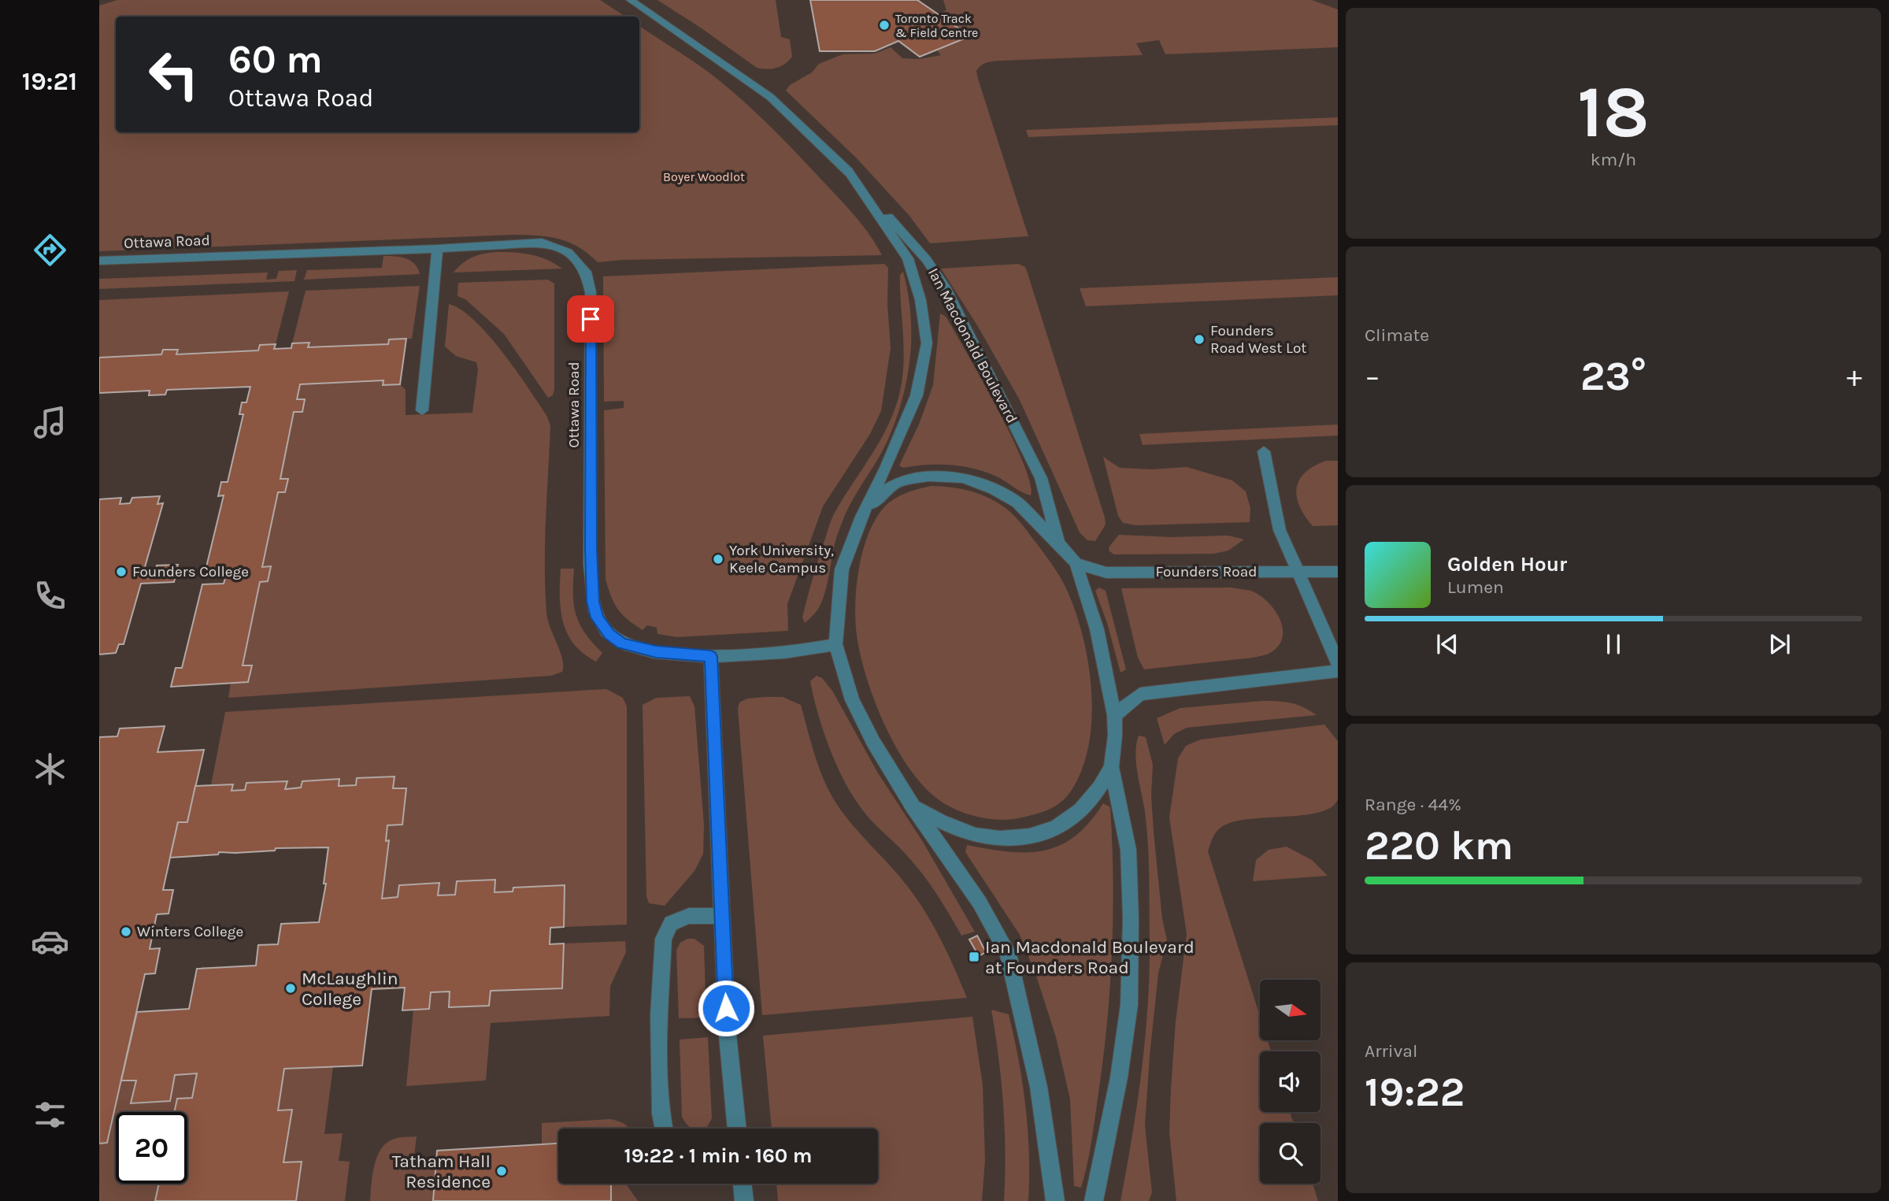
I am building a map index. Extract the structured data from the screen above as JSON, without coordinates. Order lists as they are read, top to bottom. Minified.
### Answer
{"streets":{"street":["Ottawa Road","Ian Macdonald Boulevard","Founders Road"]},"crossings":[["Ottawa Road","Ian Macdonald Boulevard"],["Ian Macdonald Boulevard","Founders Road"]],"parks":["Boyer Woodlot"],"places":{"other":["Toronto Track & Field Centre","Founders Road West Lot","York University, Keele Campus","Founders College","Winters College","McLaughlin College","Tatham Hall Residence"],"transit":["Ian Macdonald Boulevard at Founders Road"]},"north":"right","page":{"tabs":"19:21","tile":[["18","km/h"],"Climate",["Range · 44%","220 km"],["Arrival","19:22"]],"turn":["60 m","Ottawa Road"],"heat":["−","23°","+"],"song":["Golden Hour","Lumen"],"limit":"20","trip":"19:22 · 1 min · 160 m"}}
